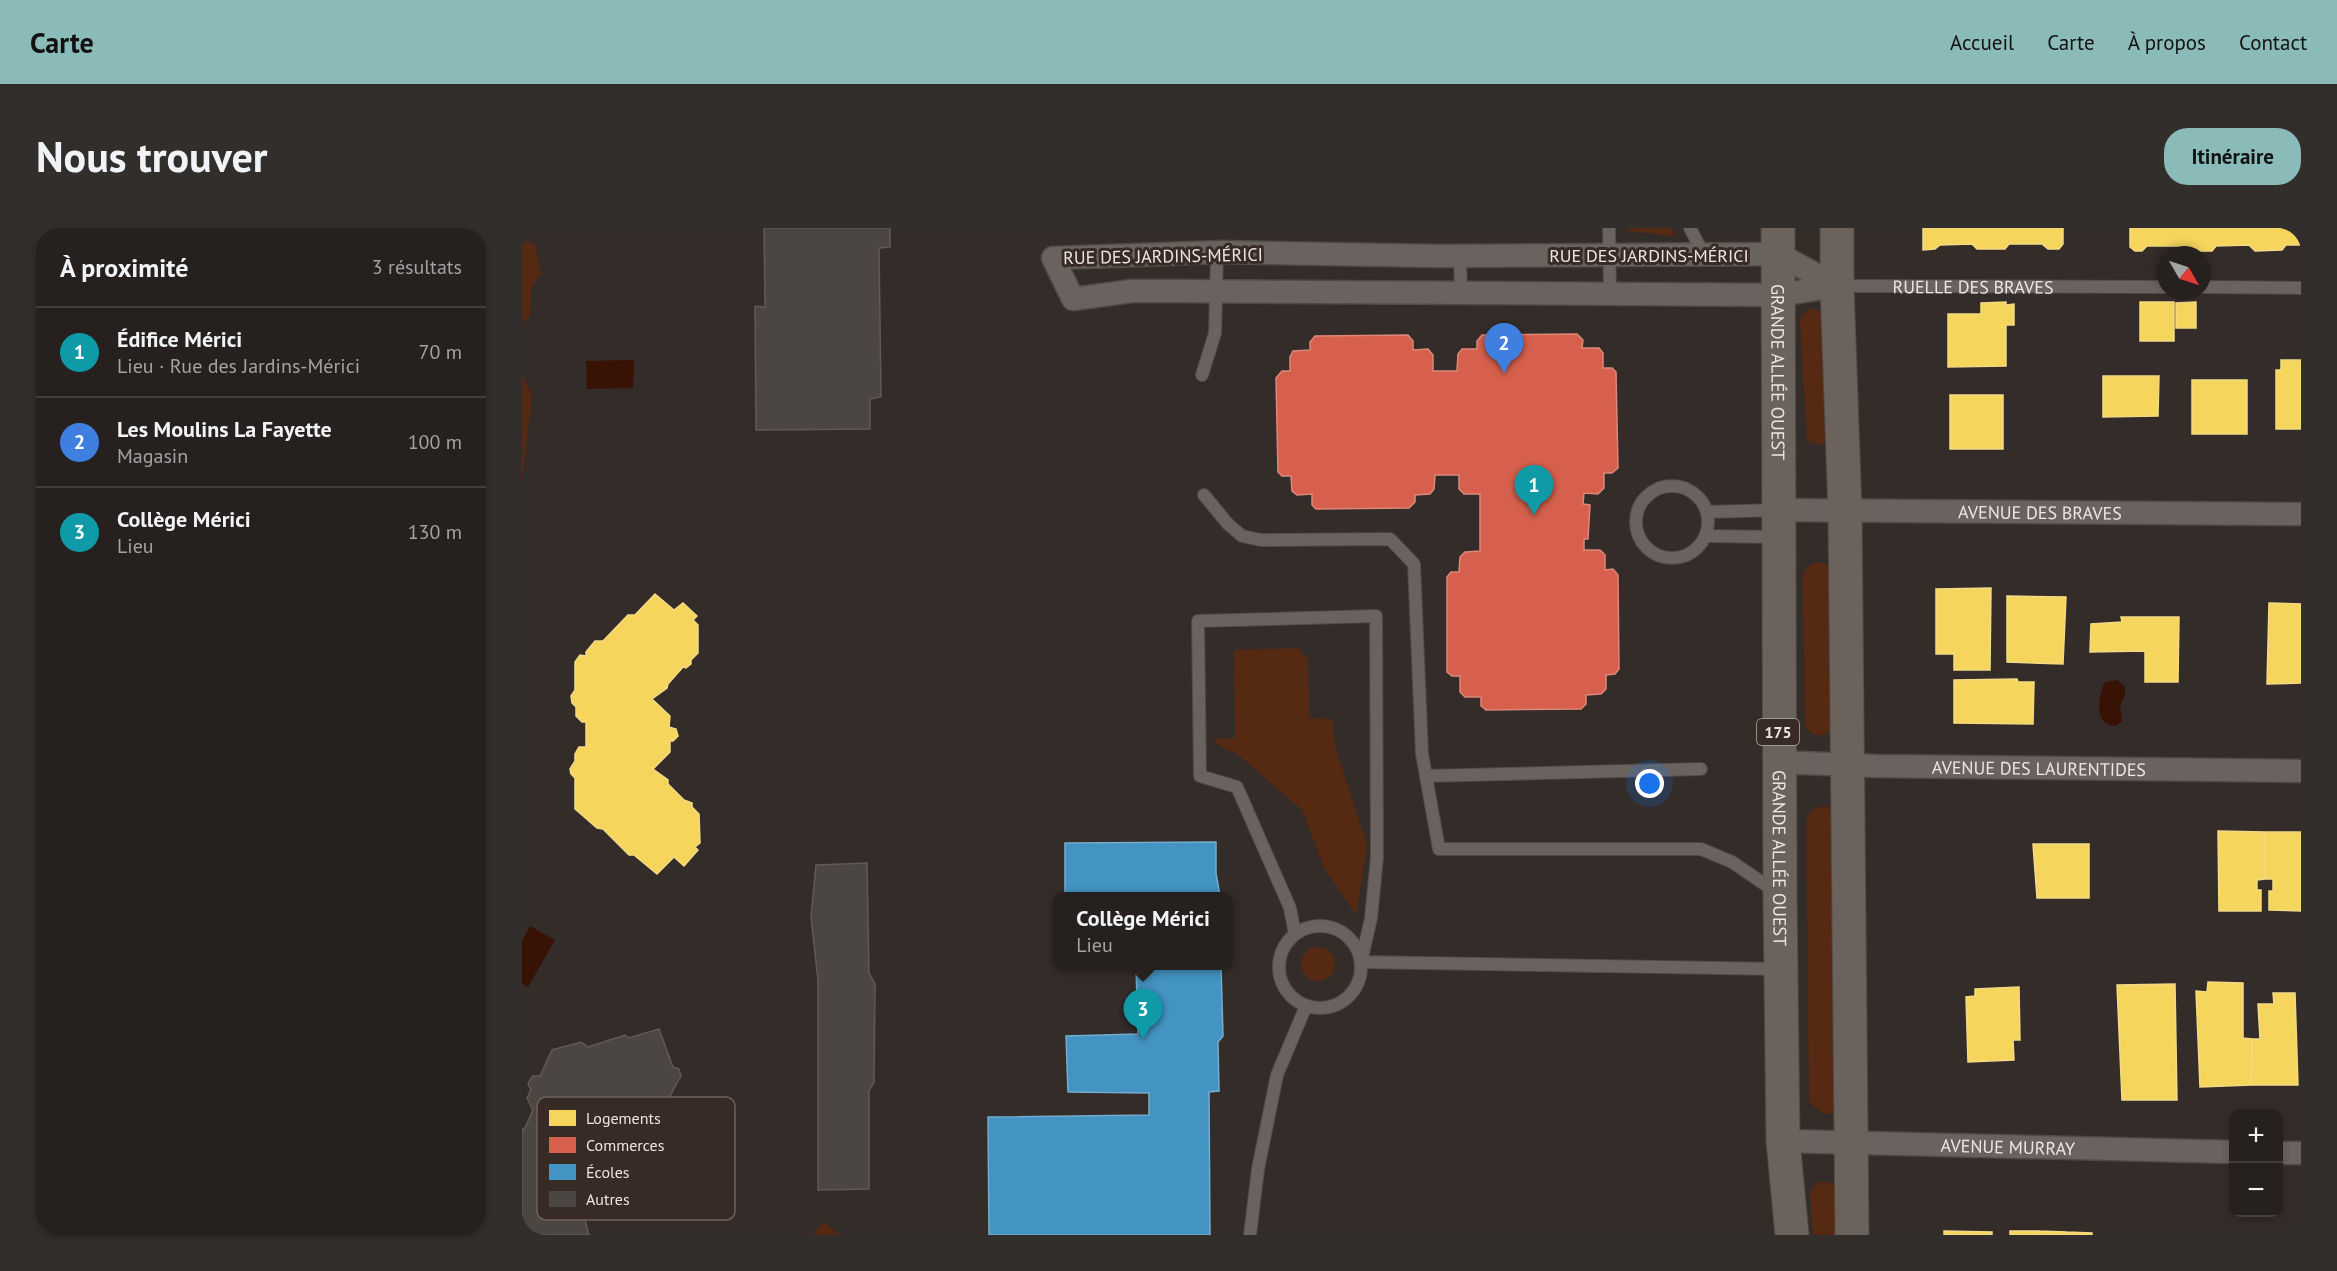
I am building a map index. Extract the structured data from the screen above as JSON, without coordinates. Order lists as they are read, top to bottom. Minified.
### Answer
{"streets":{"main road":["GRANDE ALLÉE OUEST","175"],"street":["RUE DES JARDINS-MÉRICI","RUELLE DES BRAVES","AVENUE DES BRAVES","AVENUE DES LAURENTIDES","AVENUE MURRAY"]},"crossings":[["RUE DES JARDINS-MÉRICI","RUELLE DES BRAVES"],["RUE DES JARDINS-MÉRICI","GRANDE ALLÉE OUEST"],["RUELLE DES BRAVES","GRANDE ALLÉE OUEST"],["GRANDE ALLÉE OUEST","AVENUE DES BRAVES"],["GRANDE ALLÉE OUEST","AVENUE DES LAURENTIDES"],["GRANDE ALLÉE OUEST","AVENUE MURRAY"]],"legend":["Logements","Commerces","Écoles","Autres"],"north":"bottom right","page":{"header":"Carte","nav":["Accueil","Carte","À propos","Contact"],"buttons":"Itinéraire","title":"Nous trouver","heading":["À proximité","3 résultats"],"list":[{"mark":"1","name":"Édifice Mérici","note":"Lieu · Rue des Jardins-Mérici","value":"70 m"},{"mark":"2","name":"Les Moulins La Fayette","note":"Magasin","value":"100 m"},{"mark":"3","name":"Collège Mérici","note":"Lieu","value":"130 m"}],"pins":["2","1","3"],"popup":["Collège Mérici","Lieu"],"map_buttons":["+","−"]}}
